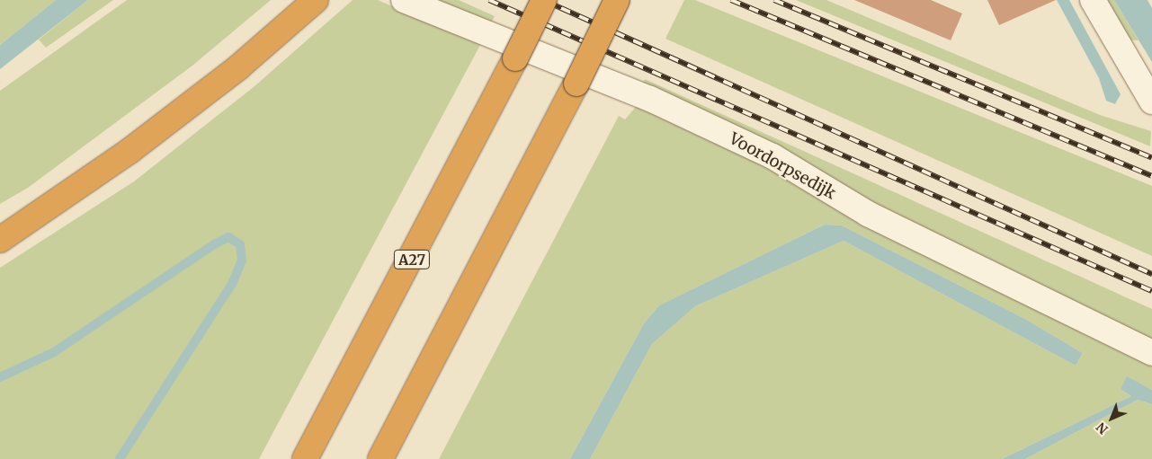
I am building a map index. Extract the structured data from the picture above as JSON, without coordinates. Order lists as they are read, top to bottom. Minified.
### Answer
{"streets":{"highway":["A27"],"street":["Voordorpsedijk"]},"north":"bottom left"}
